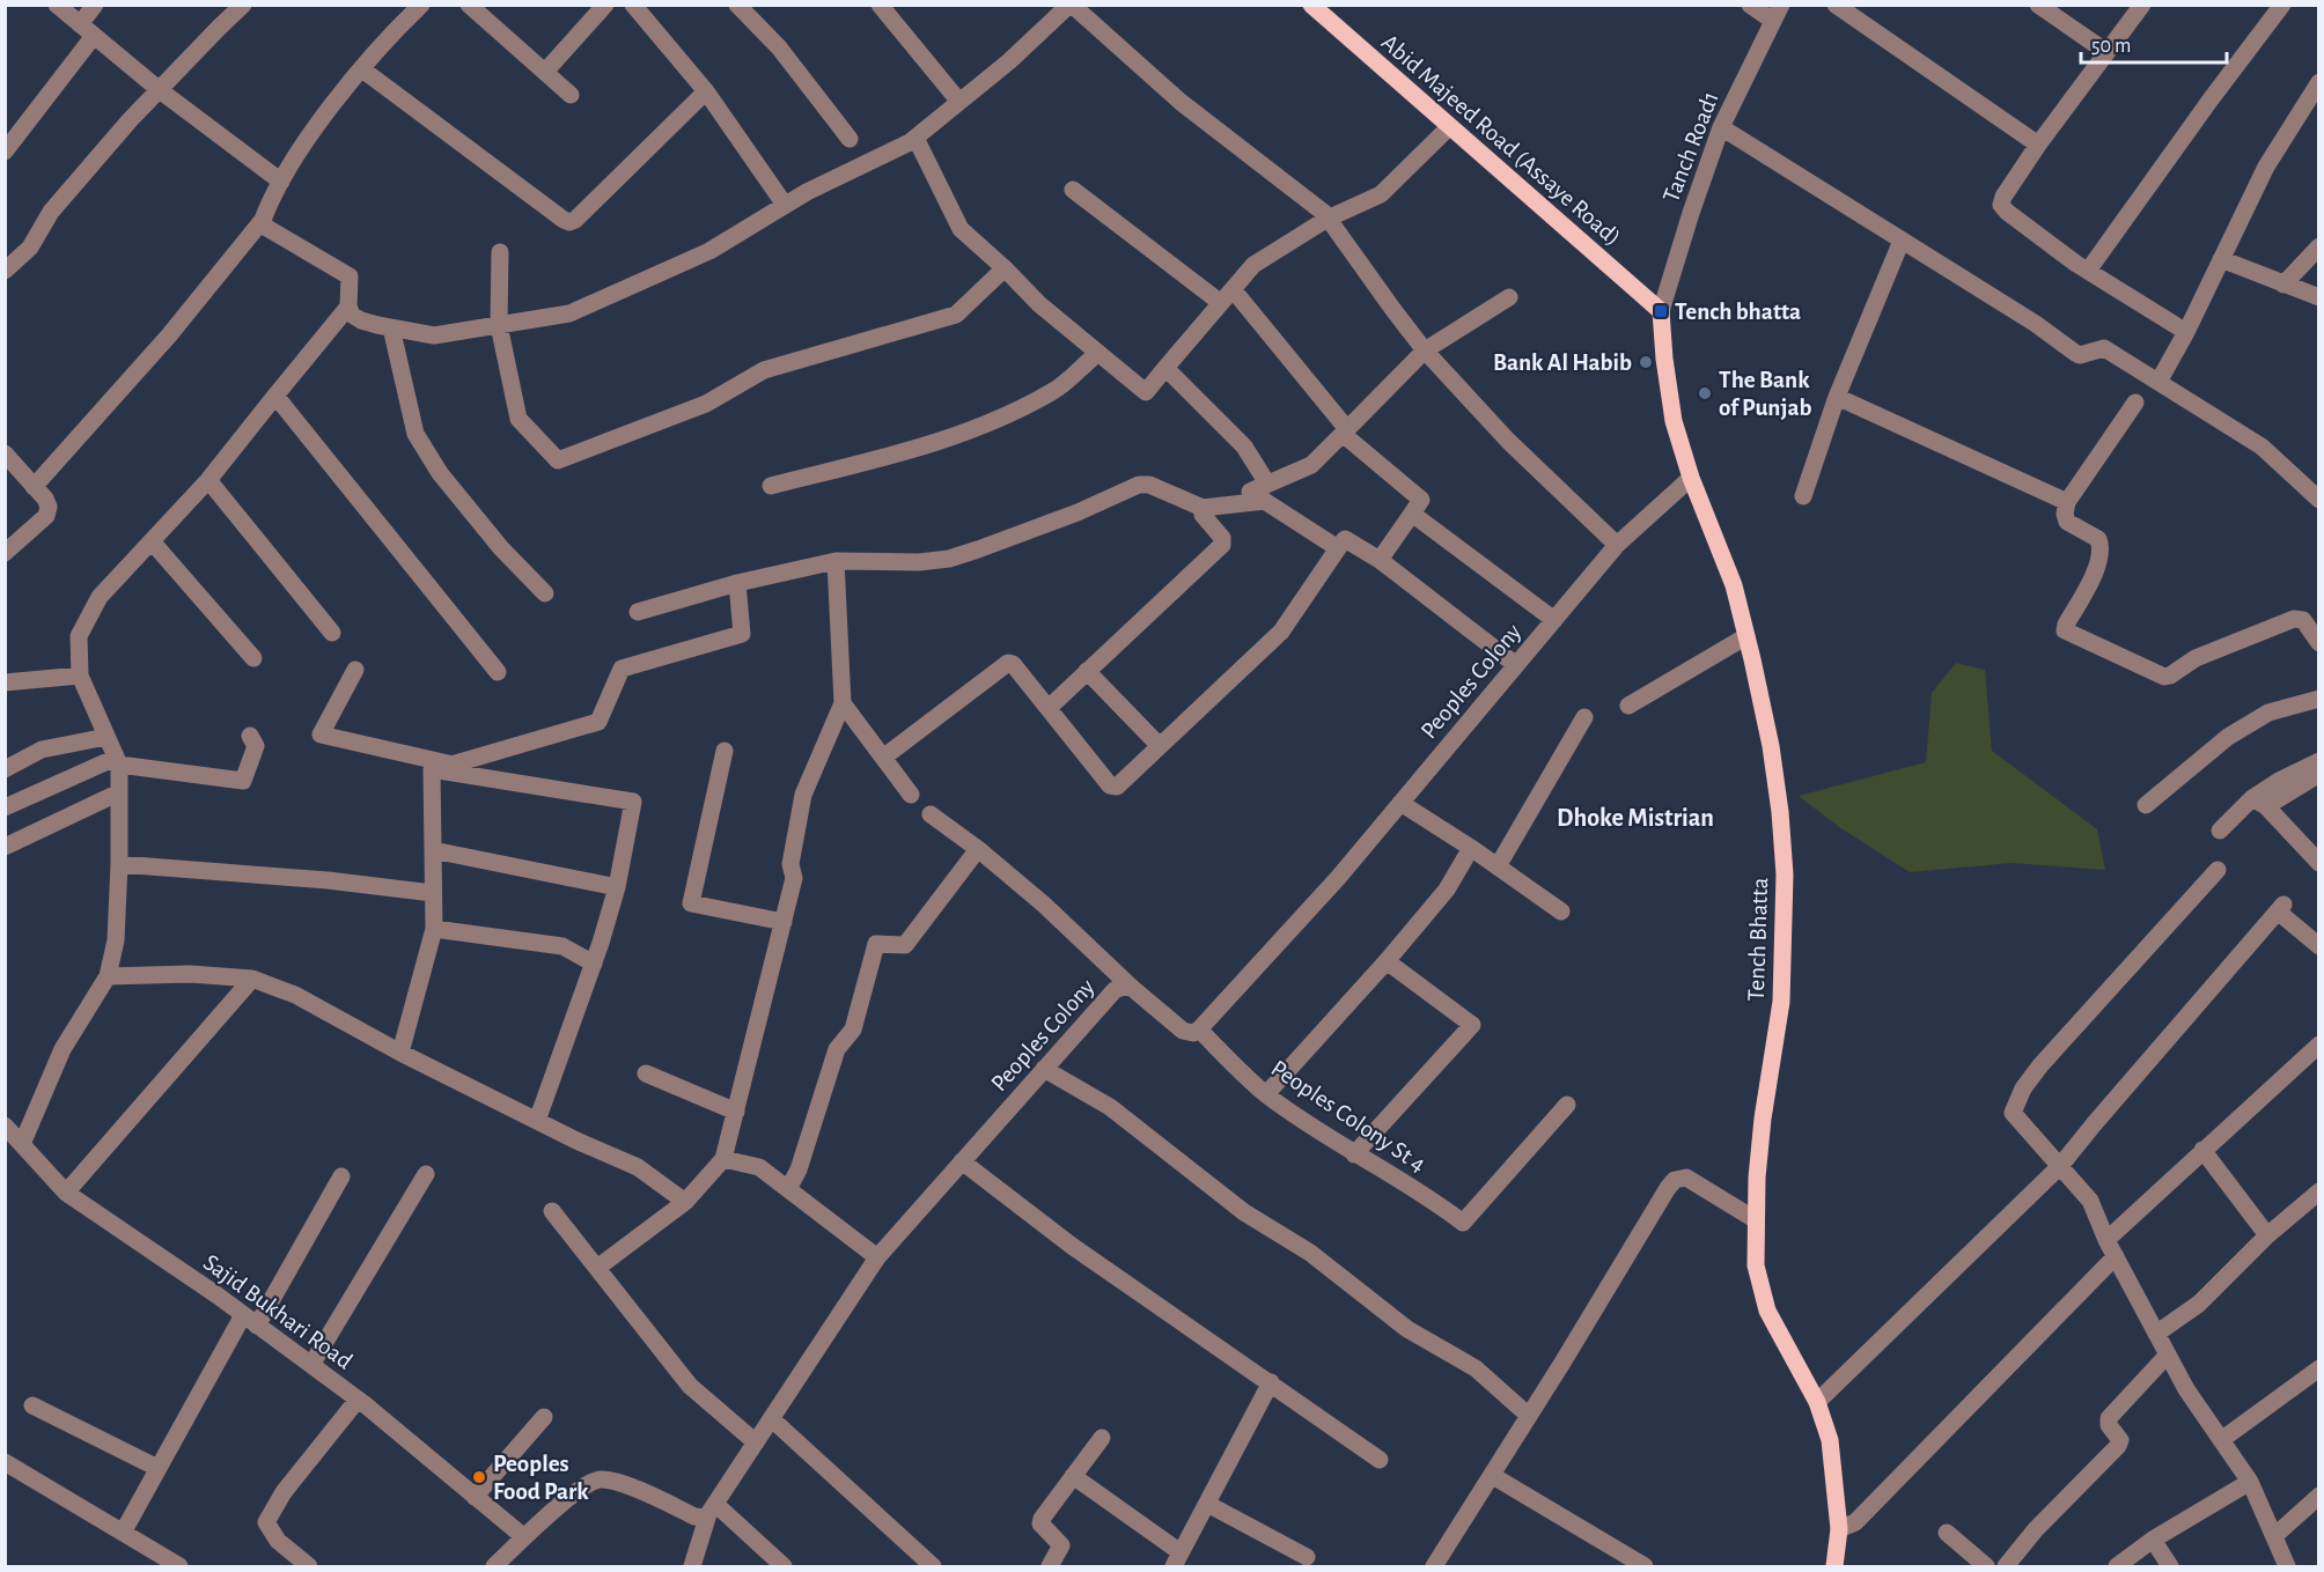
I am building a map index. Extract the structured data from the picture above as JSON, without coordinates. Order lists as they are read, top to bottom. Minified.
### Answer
{"streets":{"main road":["Abid Majeed Road (Assaye Road)","Tench Bhatta"],"street":["Tanch Road1","Peoples Colony","Peoples Colony St 4","Sajid Bukhari Road"]},"crossings":[["Abid Majeed Road (Assaye Road)","Tanch Road1"],["Abid Majeed Road (Assaye Road)","Tench Bhatta"],["Tanch Road1","Tench Bhatta"],["Peoples Colony","Tench Bhatta"],["Peoples Colony","Peoples Colony St 4"]],"districts":["Dhoke Mistrian"],"places":{"transit":["Tench bhatta"],"other":["Bank Al Habib","The Bank of Punjab","Peoples Food Park"]},"scale_bar":"50 m"}
